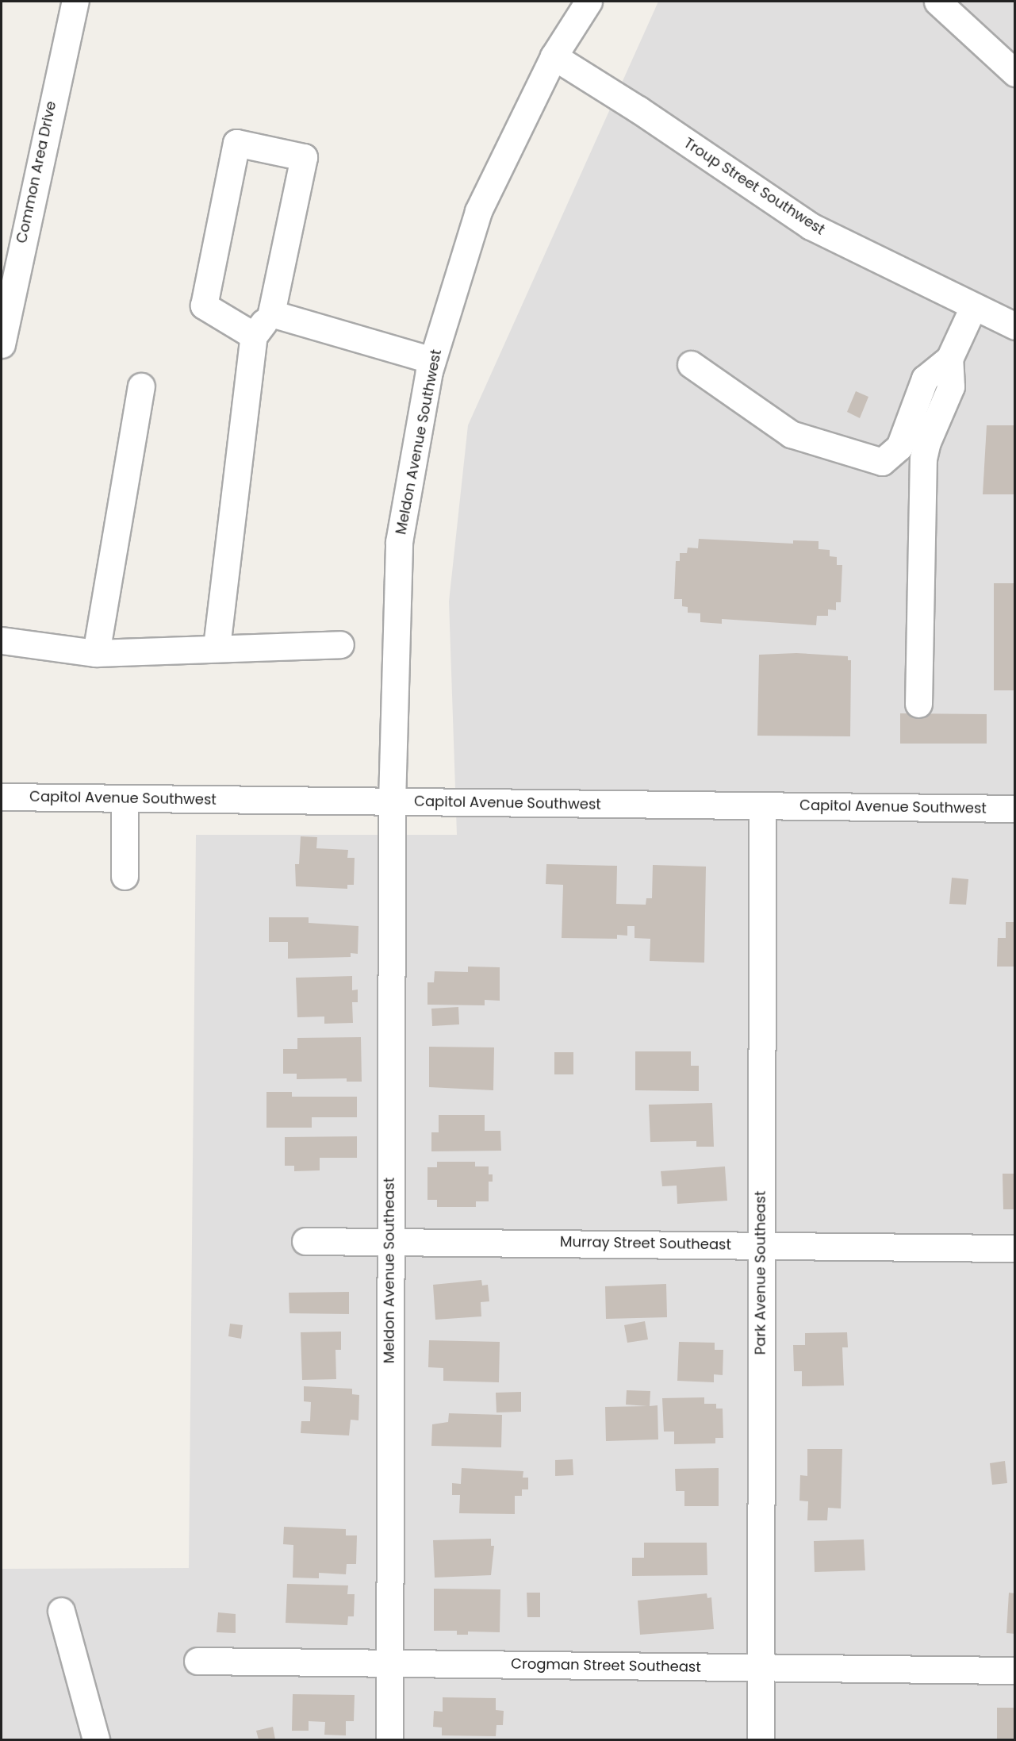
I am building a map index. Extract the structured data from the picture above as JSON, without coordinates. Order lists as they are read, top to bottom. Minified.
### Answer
{"streets":{"street":["Common Area Drive","Troup Street Southwest","Meldon Avenue Southwest","Capitol Avenue Southwest","Murray Street Southeast","Meldon Avenue Southeast","Park Avenue Southeast","Crogman Street Southeast"]},"crossings":[["Troup Street Southwest","Meldon Avenue Southwest"],["Meldon Avenue Southwest","Capitol Avenue Southwest"],["Meldon Avenue Southwest","Meldon Avenue Southeast"],["Capitol Avenue Southwest","Meldon Avenue Southeast"],["Capitol Avenue Southwest","Park Avenue Southeast"],["Murray Street Southeast","Meldon Avenue Southeast"],["Murray Street Southeast","Park Avenue Southeast"],["Meldon Avenue Southeast","Crogman Street Southeast"],["Park Avenue Southeast","Crogman Street Southeast"]]}
